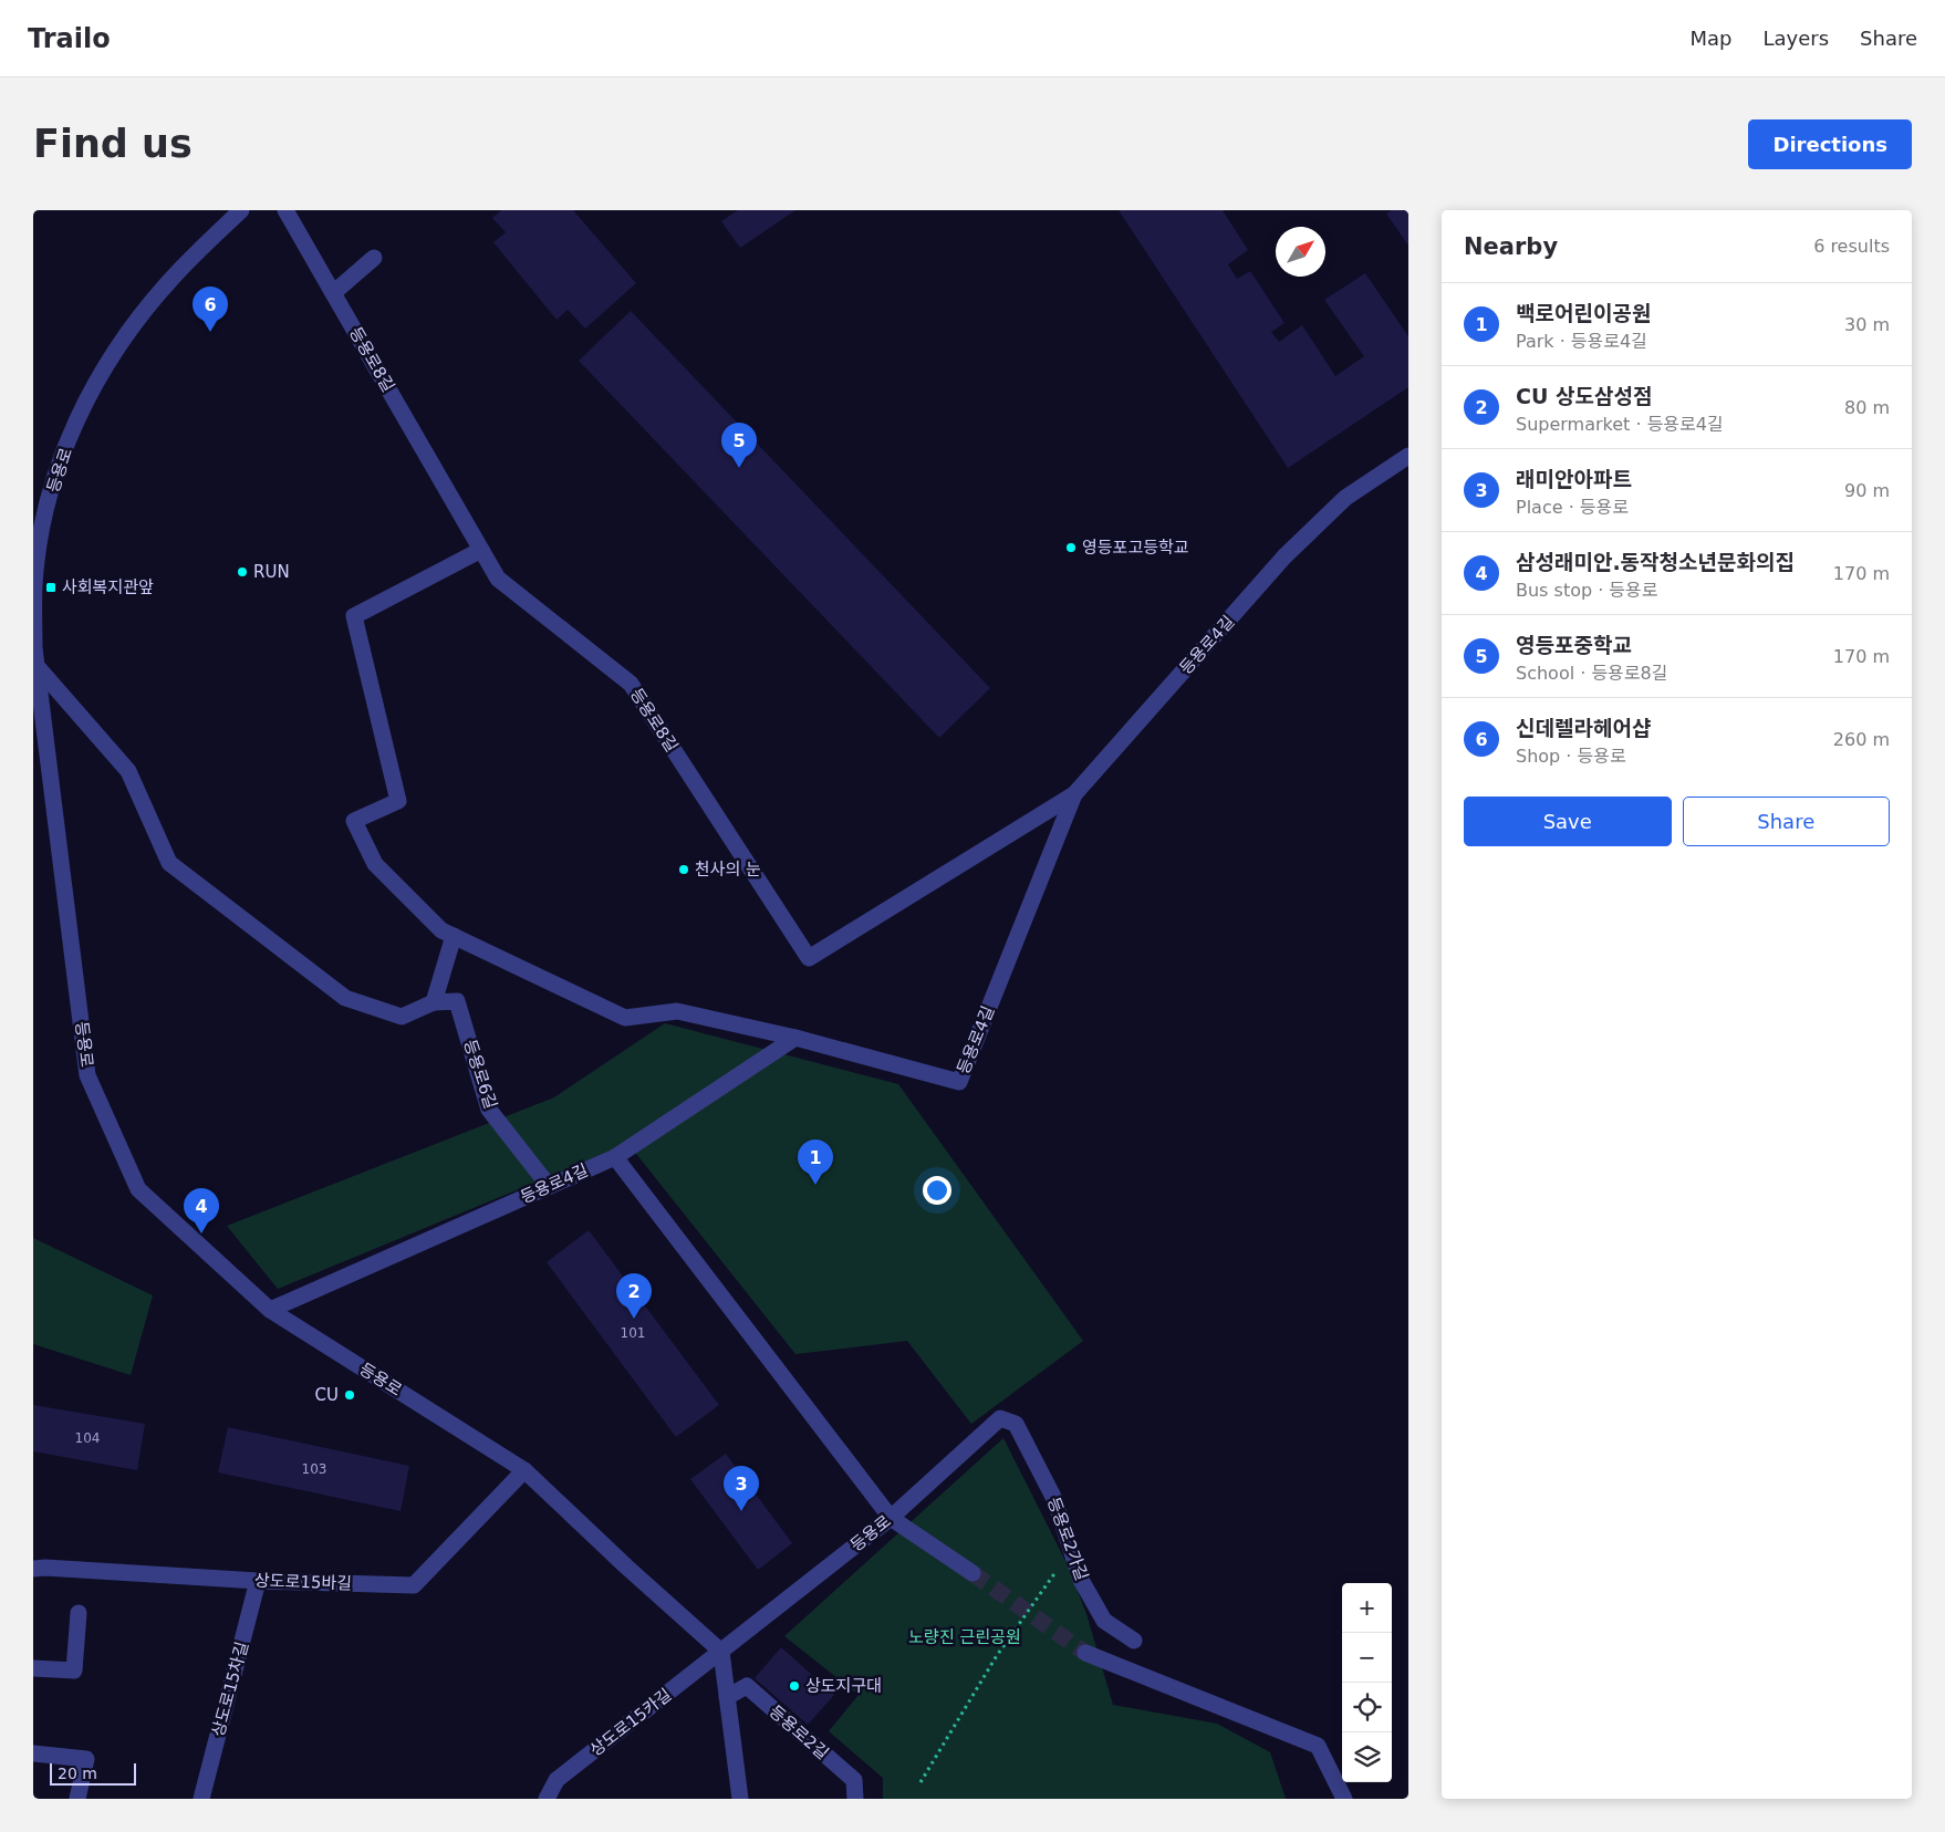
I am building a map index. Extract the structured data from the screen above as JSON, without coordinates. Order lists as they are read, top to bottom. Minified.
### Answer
{"streets":{"street":["등용로8길","등용로","등용로4길","등용로6길","등용로2가길","상도로15바길","상도로15차길","상도로15카길","등용로2길"]},"crossings":[["등용로8길","등용로4길"],["등용로","등용로4길"],["등용로","등용로2가길"],["등용로","상도로15바길"],["등용로","상도로15카길"],["등용로4길","등용로6길"],["상도로15바길","상도로15차길"]],"parks":["노량진 근린공원"],"places":{"other":["영등포고등학교","RUN","천사의 눈","CU","상도지구대"],"transit":["사회복지관앞"]},"house_numbers":["101","104","103"],"scale_bar":"20 m","north":"top right","page":{"header":"Trailo","nav":["Map","Layers","Share"],"buttons":["Directions",["Save","Share"]],"title":"Find us","heading":["Nearby","6 results"],"list":[{"mark":"1","name":"백로어린이공원","note":"Park · 등용로4길","value":"30 m"},{"mark":"2","name":"CU 상도삼성점","note":"Supermarket · 등용로4길","value":"80 m"},{"mark":"3","name":"래미안아파트","note":"Place · 등용로","value":"90 m"},{"mark":"4","name":"삼성래미안.동작청소년문화의집","note":"Bus stop · 등용로","value":"170 m"},{"mark":"5","name":"영등포중학교","note":"School · 등용로8길","value":"170 m"},{"mark":"6","name":"신데렐라헤어샵","note":"Shop · 등용로","value":"260 m"}],"pins":["6","5","1","4","2","3"],"map_buttons":["+","−"],"scale":"20 m"}}
